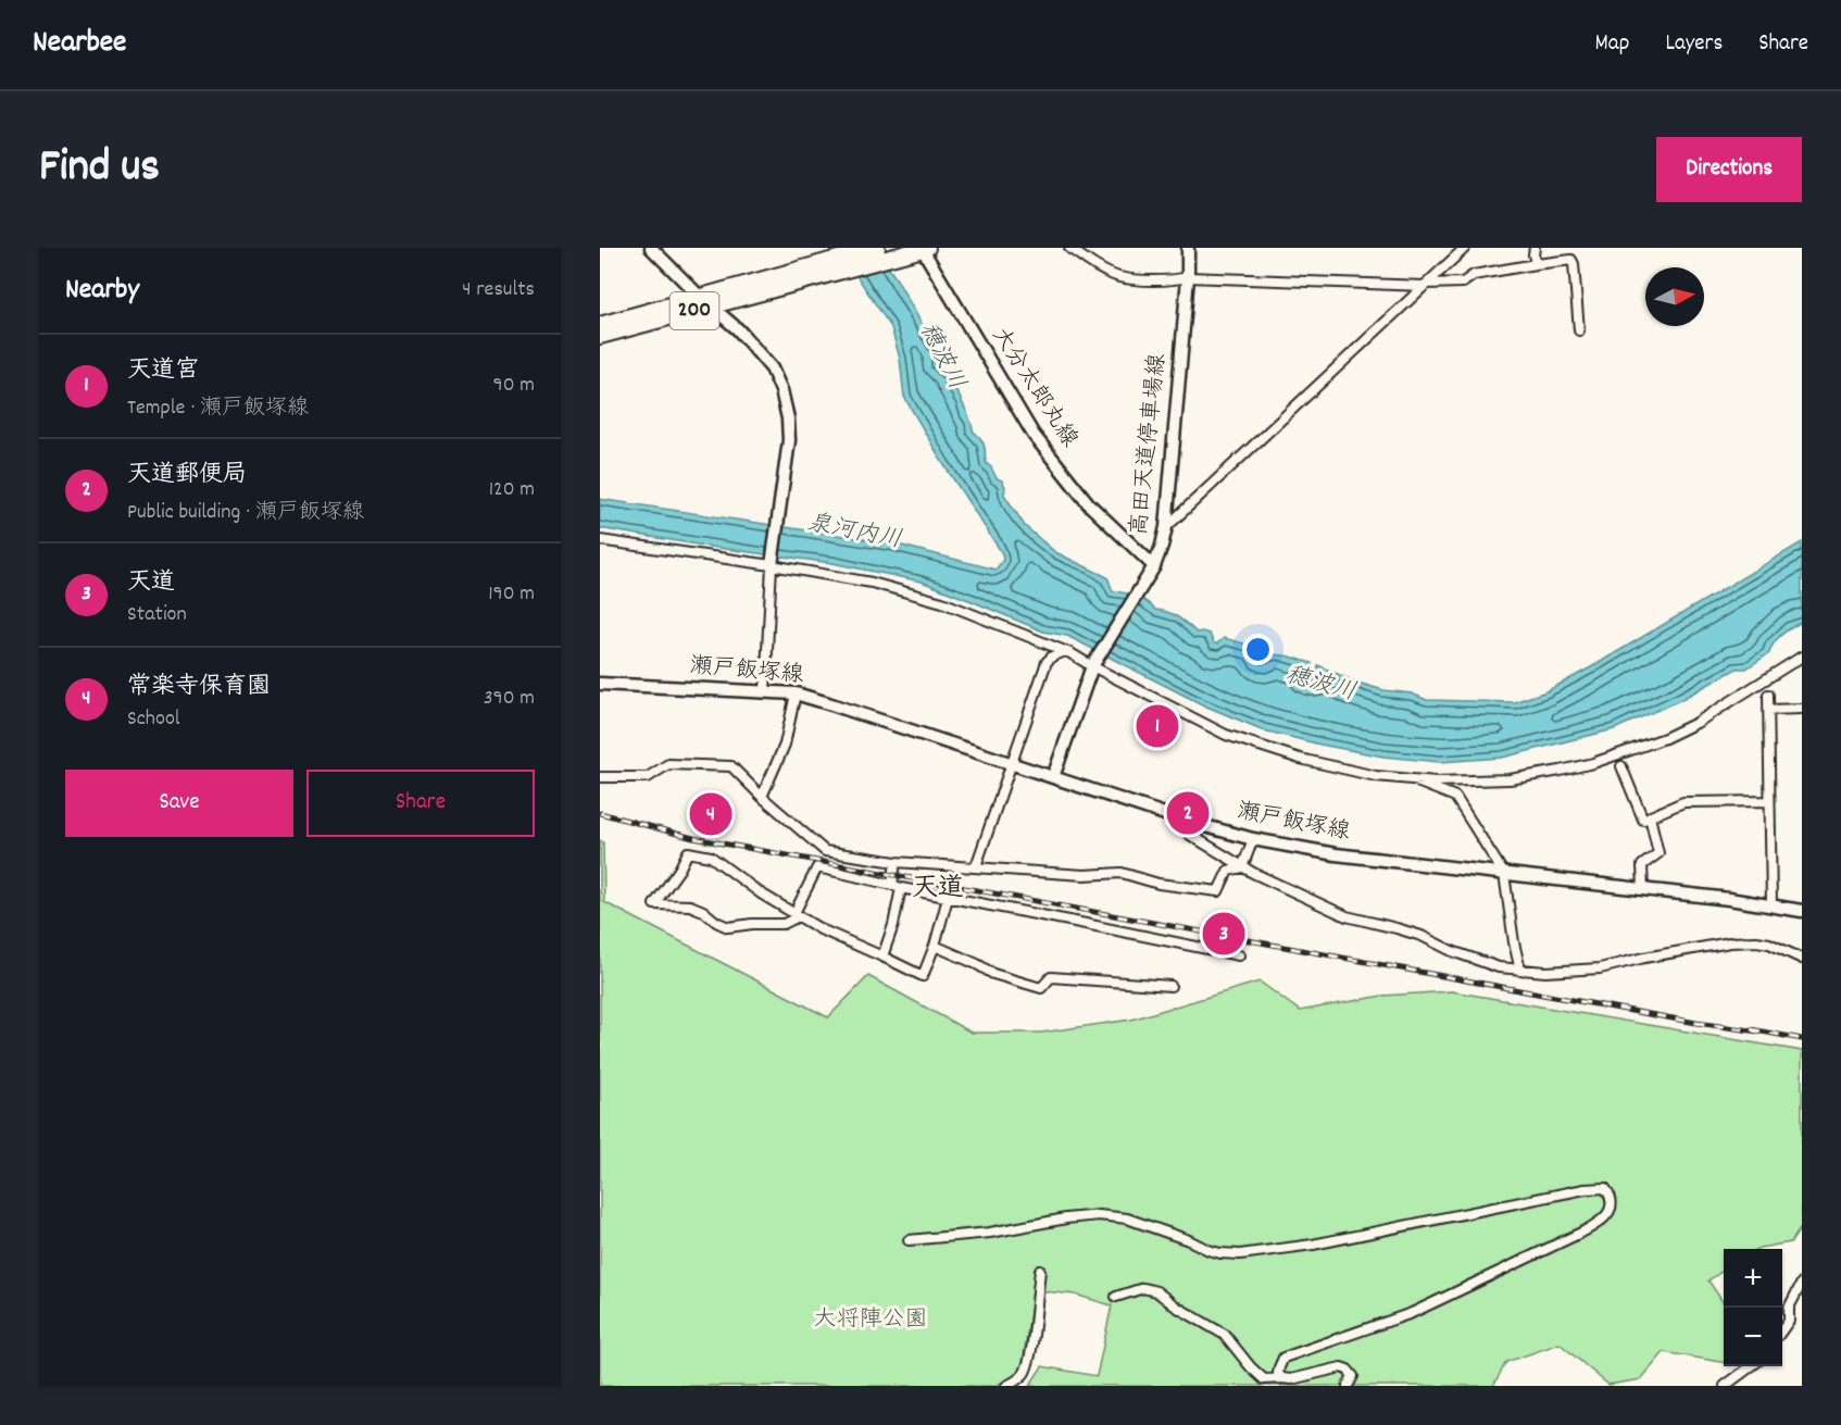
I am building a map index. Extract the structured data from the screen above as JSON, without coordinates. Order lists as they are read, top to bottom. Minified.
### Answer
{"streets":{"highway":["200"],"main road":["大分太郎丸線","高田天道停車場線","瀬戸飯塚線"]},"crossings":[["200","大分太郎丸線"],["大分太郎丸線","高田天道停車場線"],["高田天道停車場線","瀬戸飯塚線"]],"districts":["天道"],"water":["穂波川","泉河内川"],"parks":["大将陣公園"],"north":"right","page":{"header":"Nearbee","nav":["Map","Layers","Share"],"title":"Find us","buttons":["Directions",["Save","Share"]],"heading":["Nearby","4 results"],"list":[{"mark":"1","name":"天道宮","note":"Temple · 瀬戸飯塚線","value":"90 m"},{"mark":"2","name":"天道郵便局","note":"Public building · 瀬戸飯塚線","value":"120 m"},{"mark":"3","name":"天道","note":"Station","value":"190 m"},{"mark":"4","name":"常楽寺保育園","note":"School","value":"390 m"}],"pins":["1","2","4","3"],"map_buttons":["+","−"]}}
